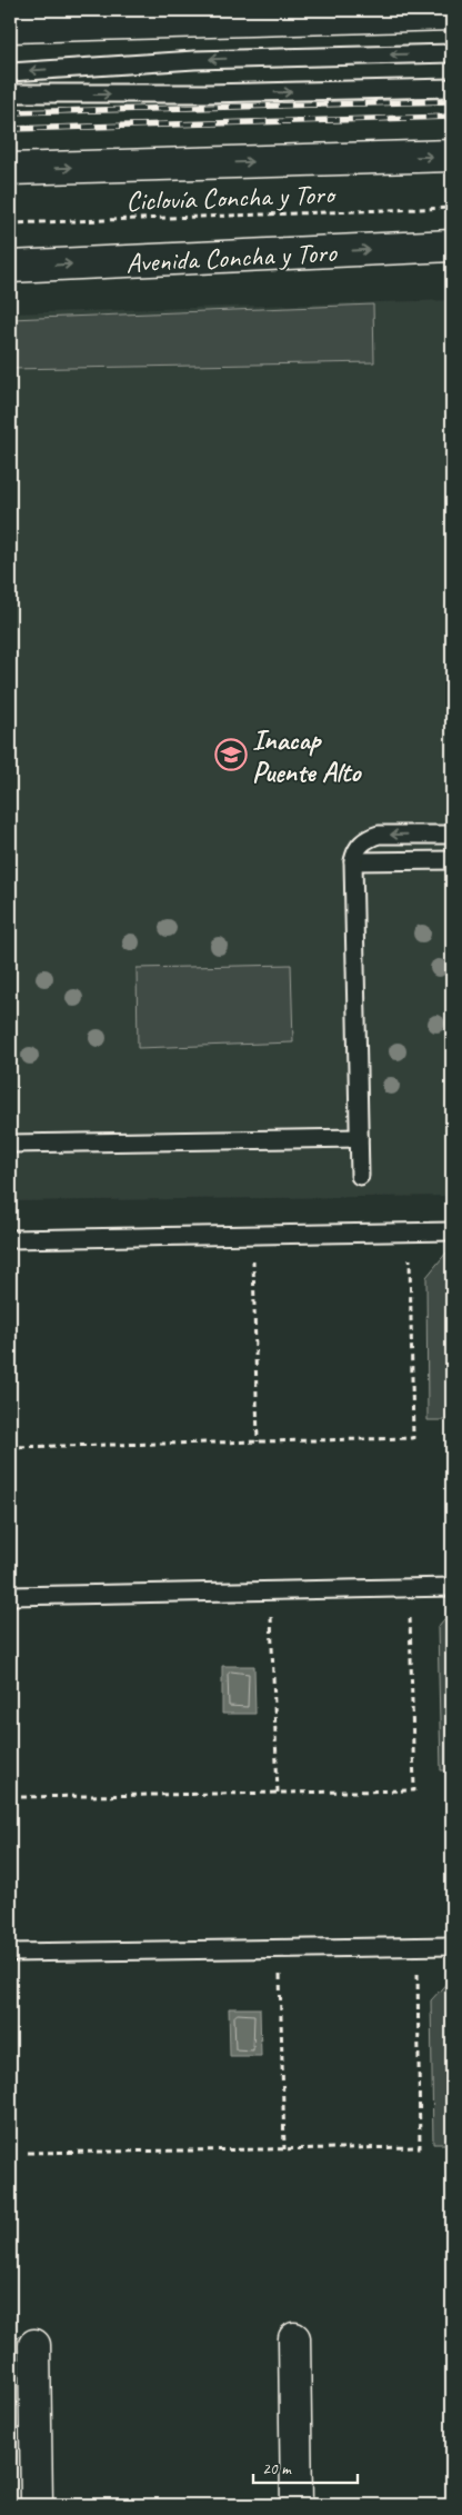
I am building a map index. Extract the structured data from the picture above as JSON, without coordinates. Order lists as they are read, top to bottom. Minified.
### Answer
{"streets":{"main road":["Avenida Concha y Toro"],"path":["Ciclovía Concha y Toro"]},"places":{"school or university":["Inacap Puente Alto"]},"scale_bar":"20 m"}
